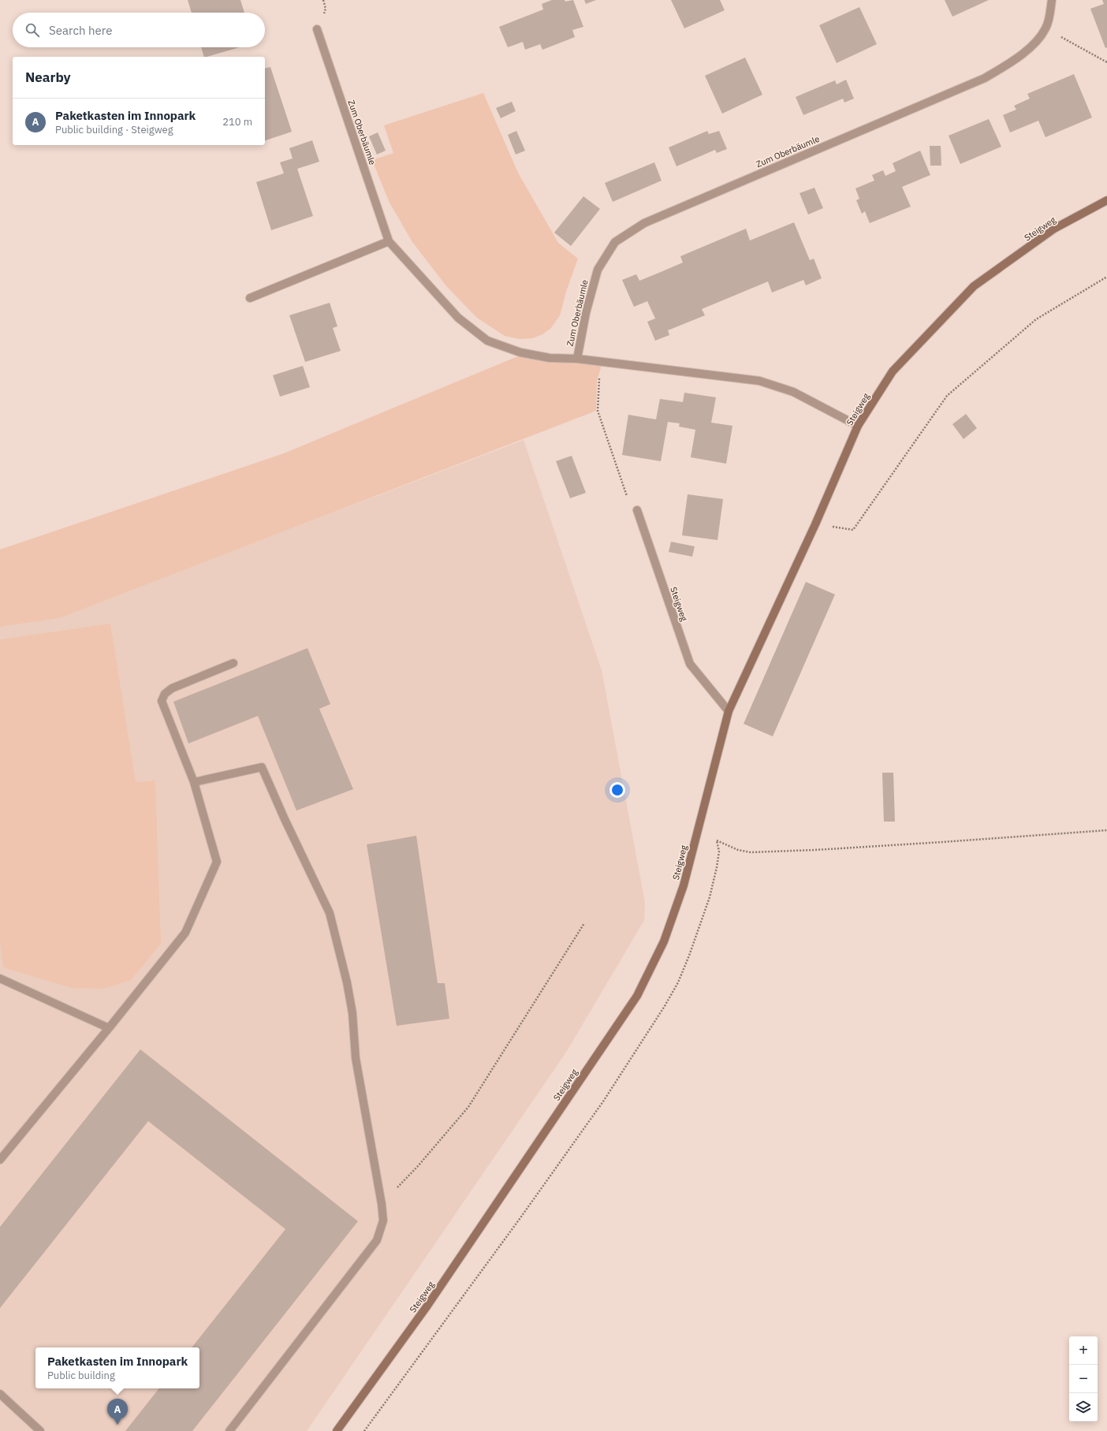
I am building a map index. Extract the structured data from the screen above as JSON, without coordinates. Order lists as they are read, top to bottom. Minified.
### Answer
{"streets":{"street":["Zum Oberbäumle","Steigweg"]},"crossings":[["Zum Oberbäumle","Steigweg"]],"page":{"search":"Search here","heading":"Nearby","list":[{"mark":"A","name":"Paketkasten im Innopark","note":"Public building · Steigweg","value":"210 m"}],"map_buttons":["+","−"],"popup":["Paketkasten im Innopark","Public building"],"pins":"A"}}
